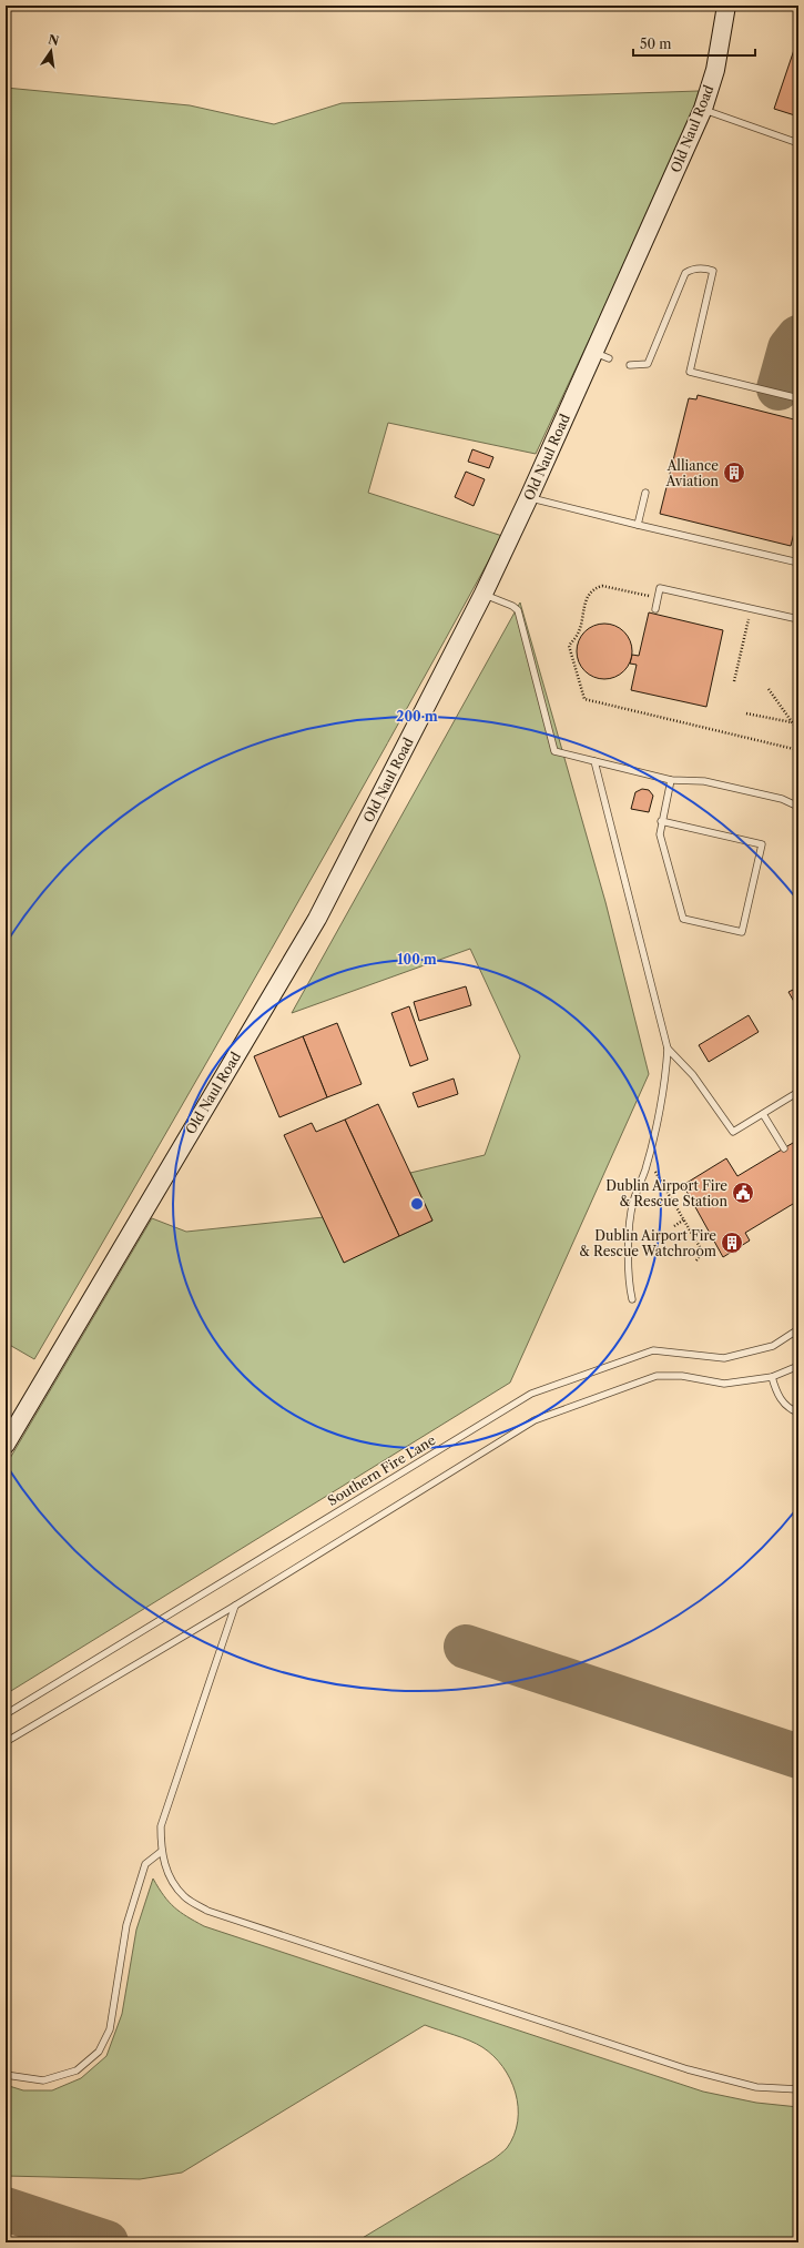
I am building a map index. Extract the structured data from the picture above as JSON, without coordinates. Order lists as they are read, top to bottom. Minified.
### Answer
{"streets":{"main road":["Old Naul Road"],"lane":["Southern Fire Lane"]},"places":{"building":["Alliance Aviation","Dublin Airport Fire & Rescue Watchroom"],"public building":["Dublin Airport Fire & Rescue Station"]},"scale_bar":"50 m","north":"top","rings":["200 m","100 m"]}
